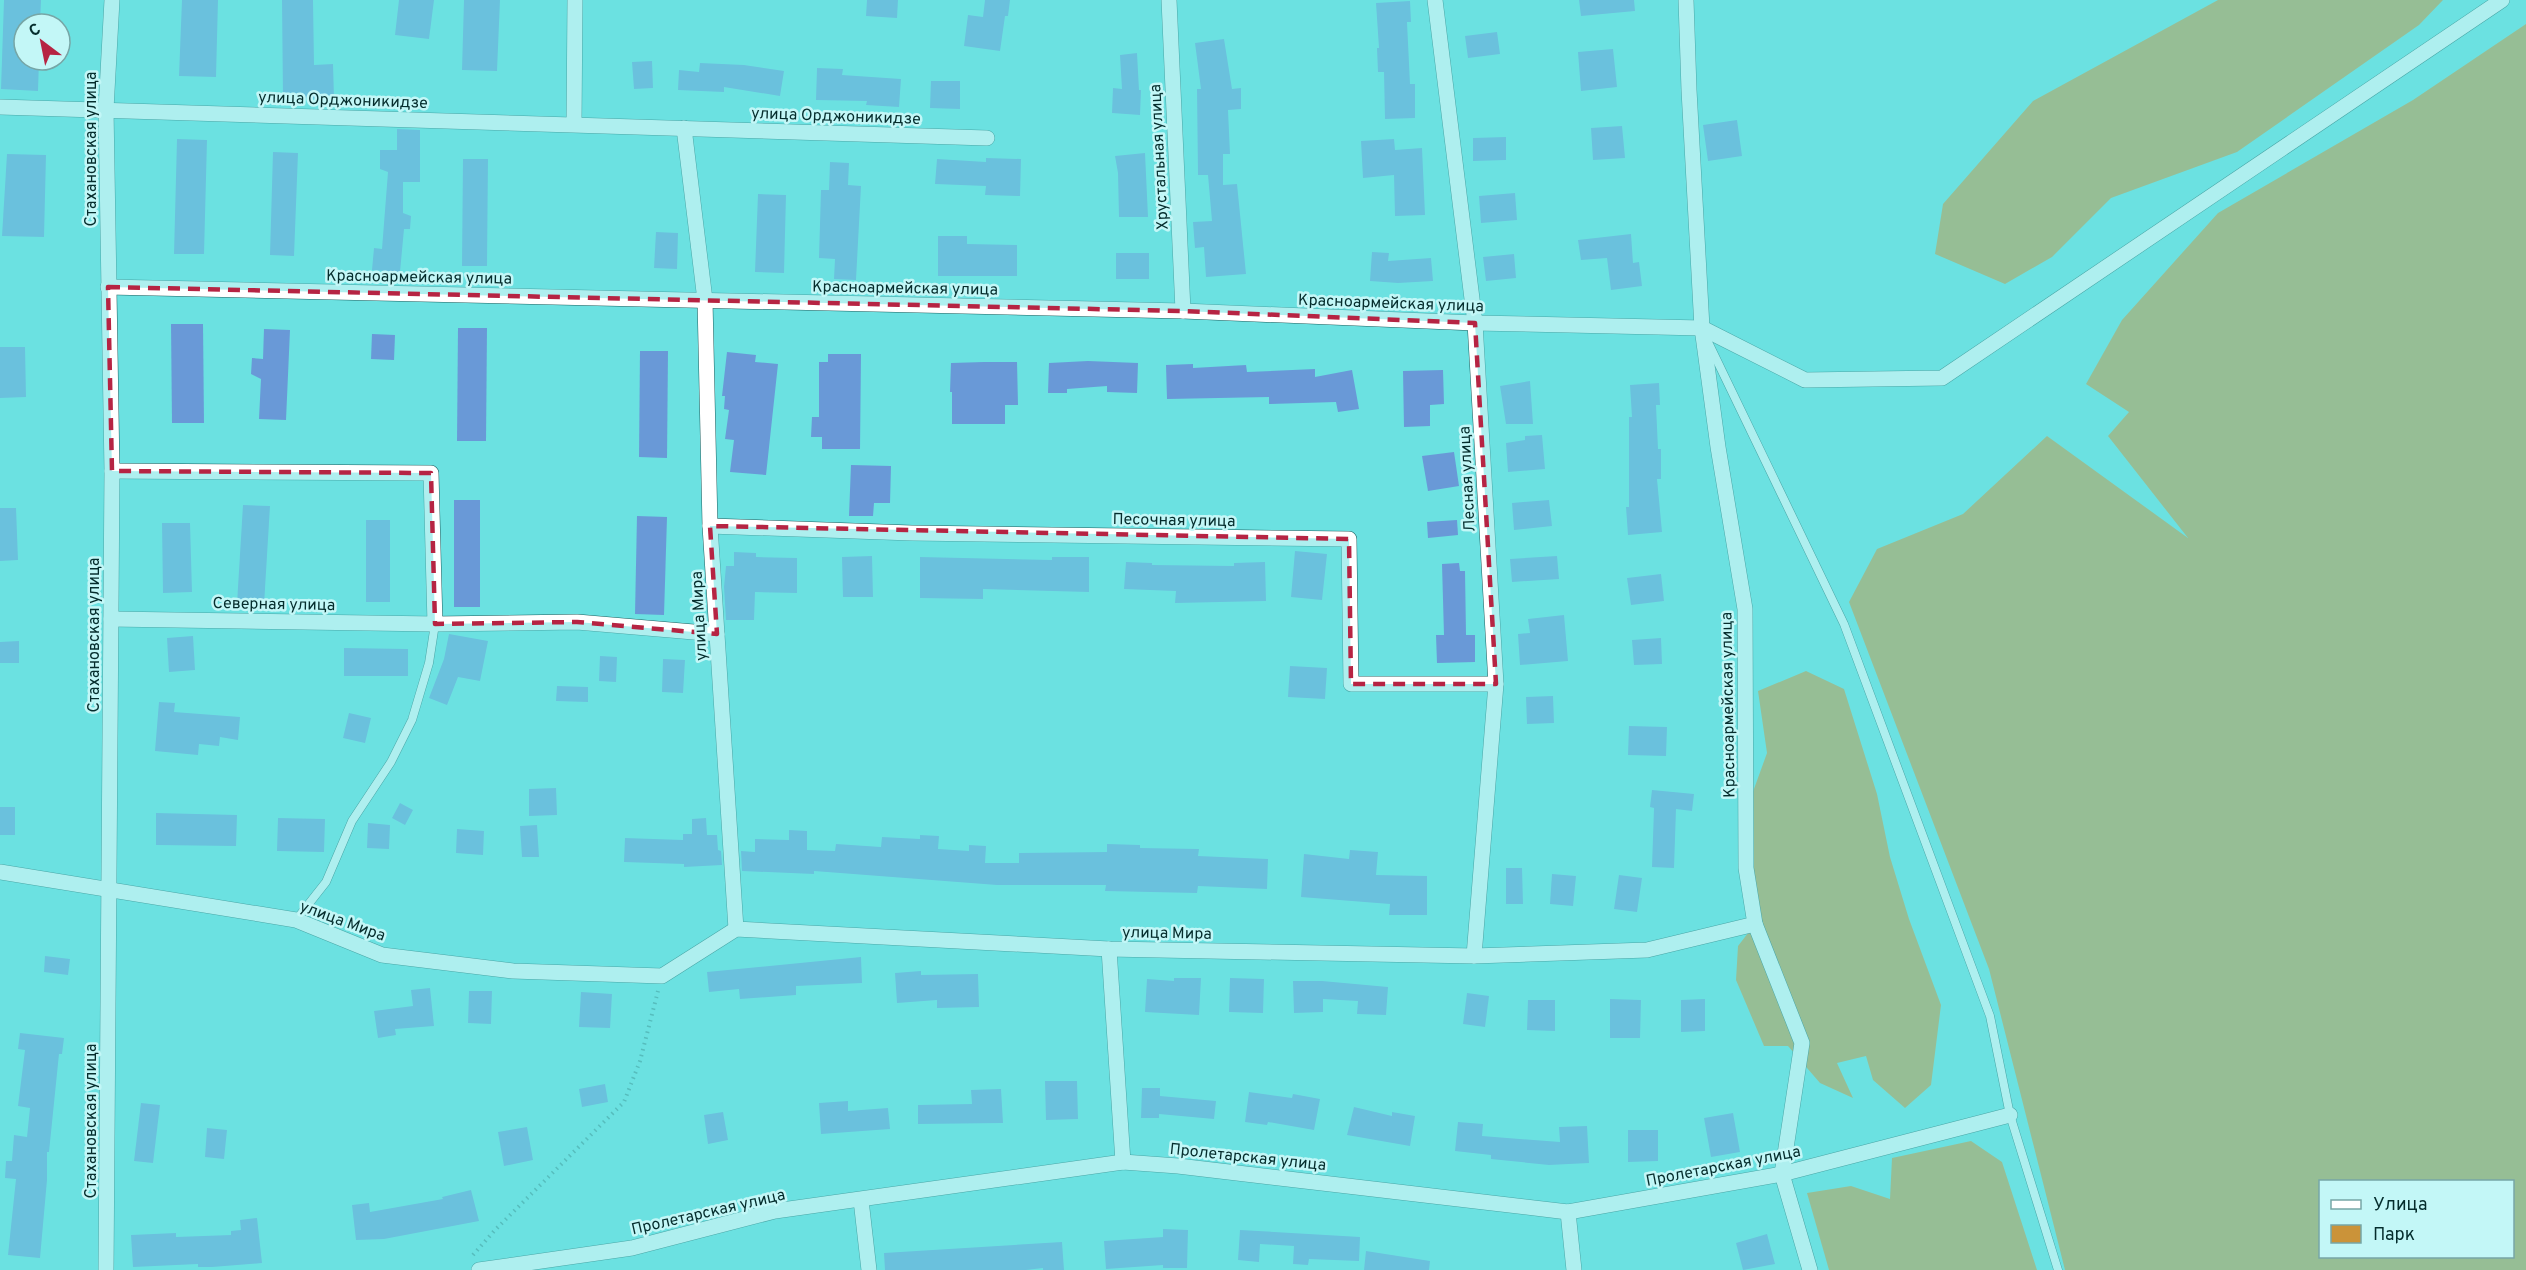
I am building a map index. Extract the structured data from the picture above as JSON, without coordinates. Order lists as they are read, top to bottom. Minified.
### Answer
{"streets":{"street":["улица Орджоникидзе","Стахановская улица","Хрустальная улица","Красноармейская улица","Лесная улица","Песочная улица","Северная улица","улица Мира","Пролетарская улица"]},"crossings":[["улица Орджоникидзе","Стахановская улица"],["Стахановская улица","Красноармейская улица"],["Стахановская улица","Северная улица"],["Стахановская улица","улица Мира"],["Хрустальная улица","Красноармейская улица"],["Красноармейская улица","Лесная улица"],["Красноармейская улица","улица Мира"],["Красноармейская улица","Пролетарская улица"],["Лесная улица","Песочная улица"],["Лесная улица","улица Мира"],["Песочная улица","улица Мира"],["Северная улица","улица Мира"]],"legend":["Улица","Парк"],"north":"top left"}
